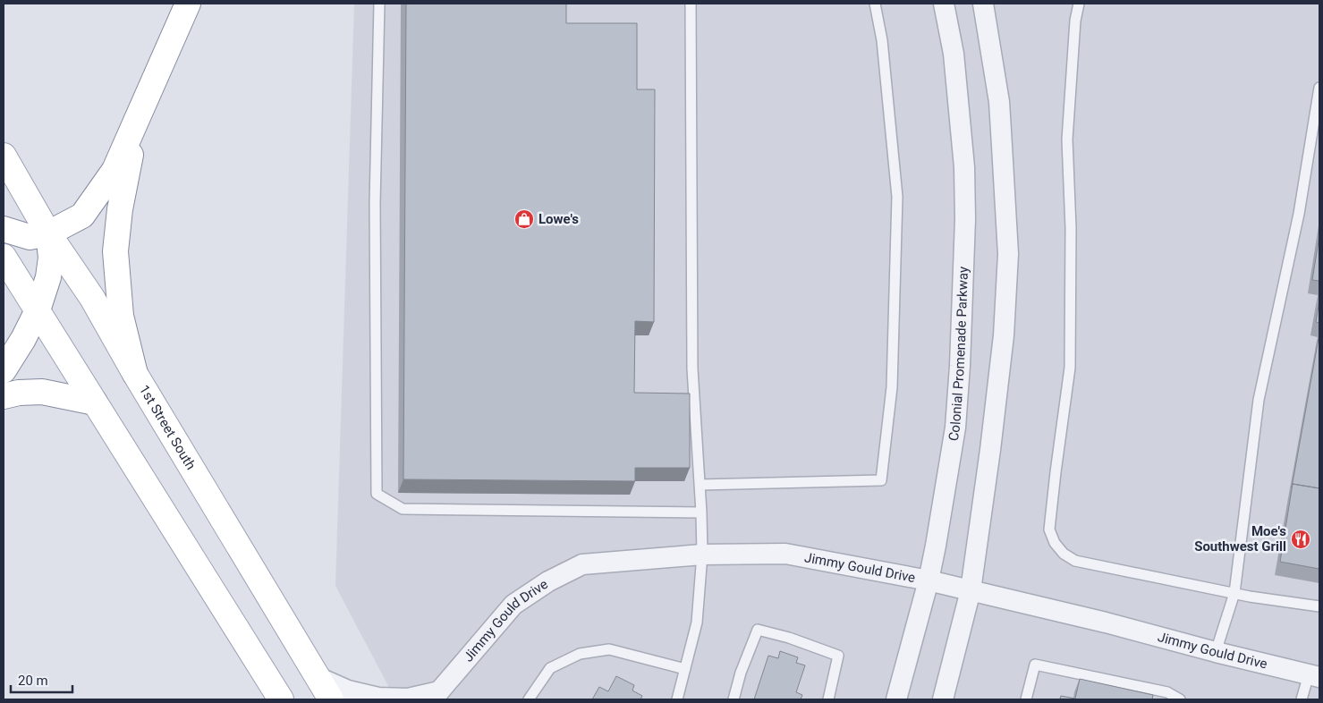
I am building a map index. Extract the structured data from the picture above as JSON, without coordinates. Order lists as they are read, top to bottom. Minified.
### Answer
{"streets":{"main road":["1st Street South"],"street":["Colonial Promenade Parkway","Jimmy Gould Drive"]},"crossings":[["Colonial Promenade Parkway","Jimmy Gould Drive"],["1st Street South","Jimmy Gould Drive"]],"places":{"shop":["Lowe's"],"restaurant":["Moe's Southwest Grill"]},"scale_bar":"20 m"}
